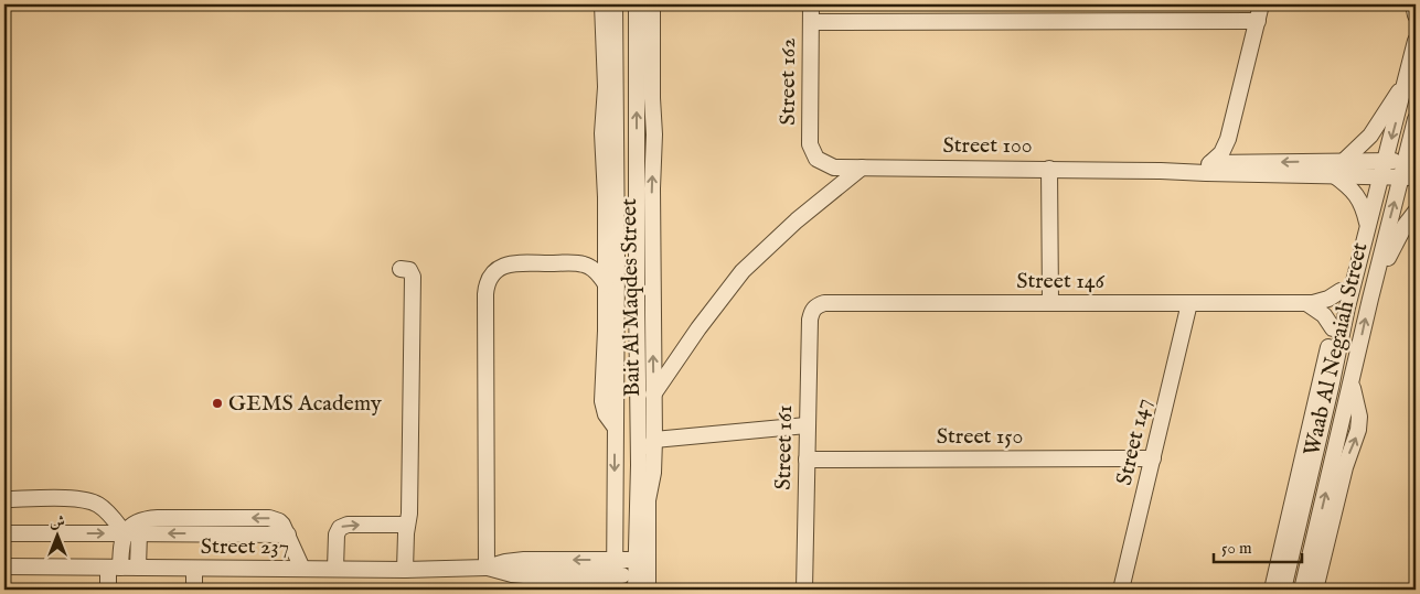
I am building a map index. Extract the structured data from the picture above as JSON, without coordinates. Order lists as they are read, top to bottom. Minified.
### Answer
{"streets":{"street":["Street 162","Street 100","Street 146","Bait Al Maqdes Street","Waab Al Negaiah Street","Street 150","Street 147","Street 161","Street 237"]},"crossings":[["Street 162","Street 100"],["Street 100","Waab Al Negaiah Street"],["Street 146","Waab Al Negaiah Street"],["Street 146","Street 147"],["Street 146","Street 161"],["Bait Al Maqdes Street","Street 237"],["Street 150","Street 147"],["Street 150","Street 161"]],"places":["GEMS Academy"],"scale_bar":"50 m","north":"top"}
